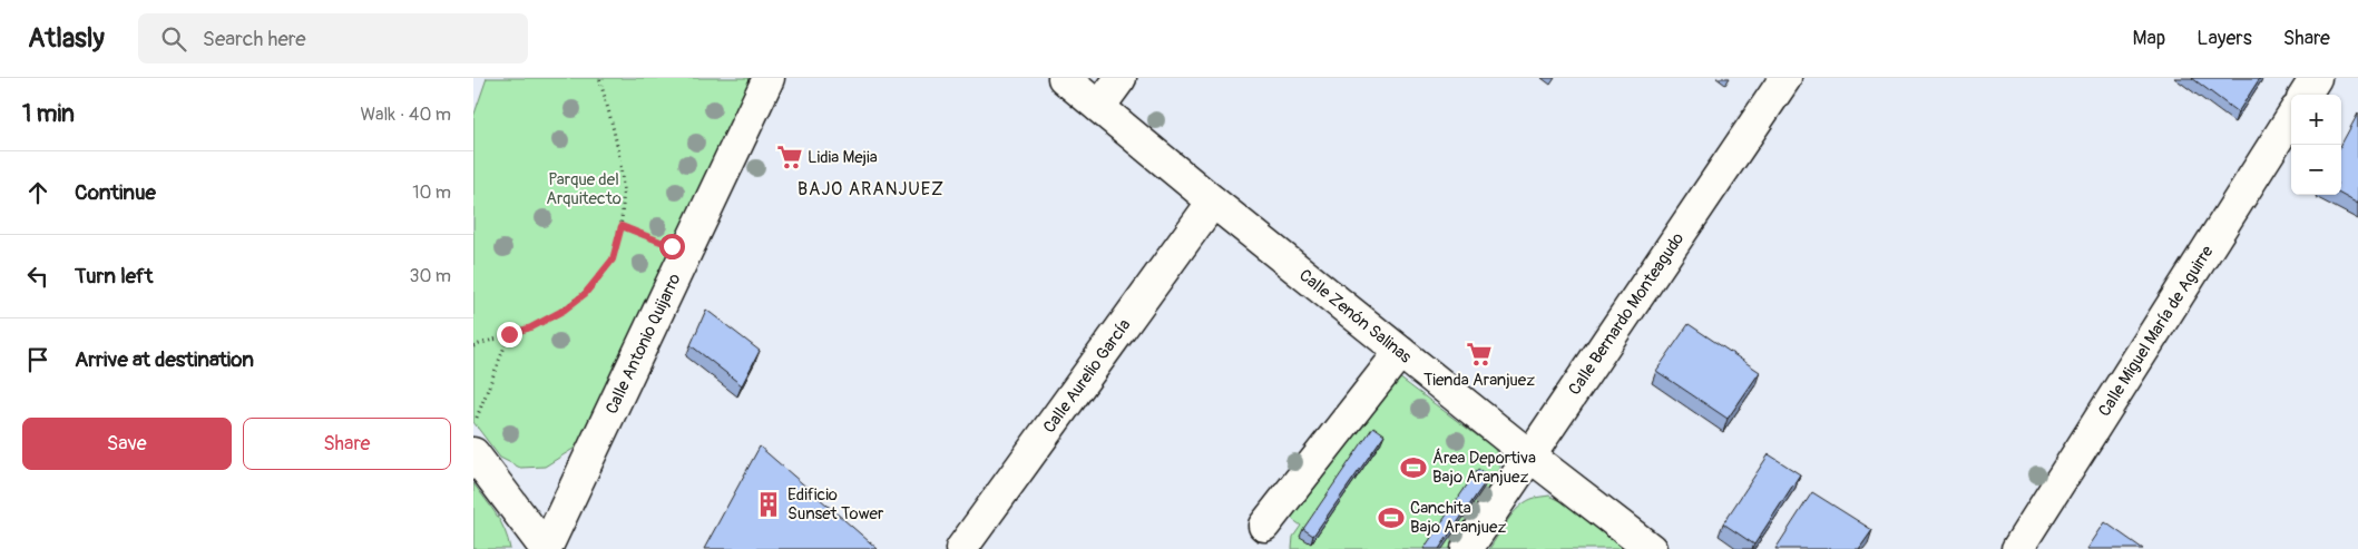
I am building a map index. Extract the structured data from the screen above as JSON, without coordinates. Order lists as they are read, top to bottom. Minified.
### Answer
{"streets":{"street":["Calle Bernardo Monteagudo","Calle Zenón Salinas","Calle Miguel María de Aguirre","Calle Antonio Quijarro","Calle Aurelio García"]},"crossings":[["Calle Bernardo Monteagudo","Calle Zenón Salinas"],["Calle Zenón Salinas","Calle Aurelio García"]],"districts":["BAJO ARANJUEZ"],"parks":["Parque del Arquitecto"],"places":{"supermarket":["Lidia Mejia","Tienda Aranjuez"],"sports":["Área Deportiva Bajo Aranjuez","Canchita Bajo Aranjuez"],"building":["Edificio Sunset Tower"]},"page":{"header":"Atlasly","search":"Search here","nav":["Map","Layers","Share"],"heading":["1 min","Walk · 40 m"],"map_buttons":["+","−"],"list":[["Continue","10 m"],["Turn left","30 m"],"Arrive at destination"],"buttons":["Save","Share"]}}
